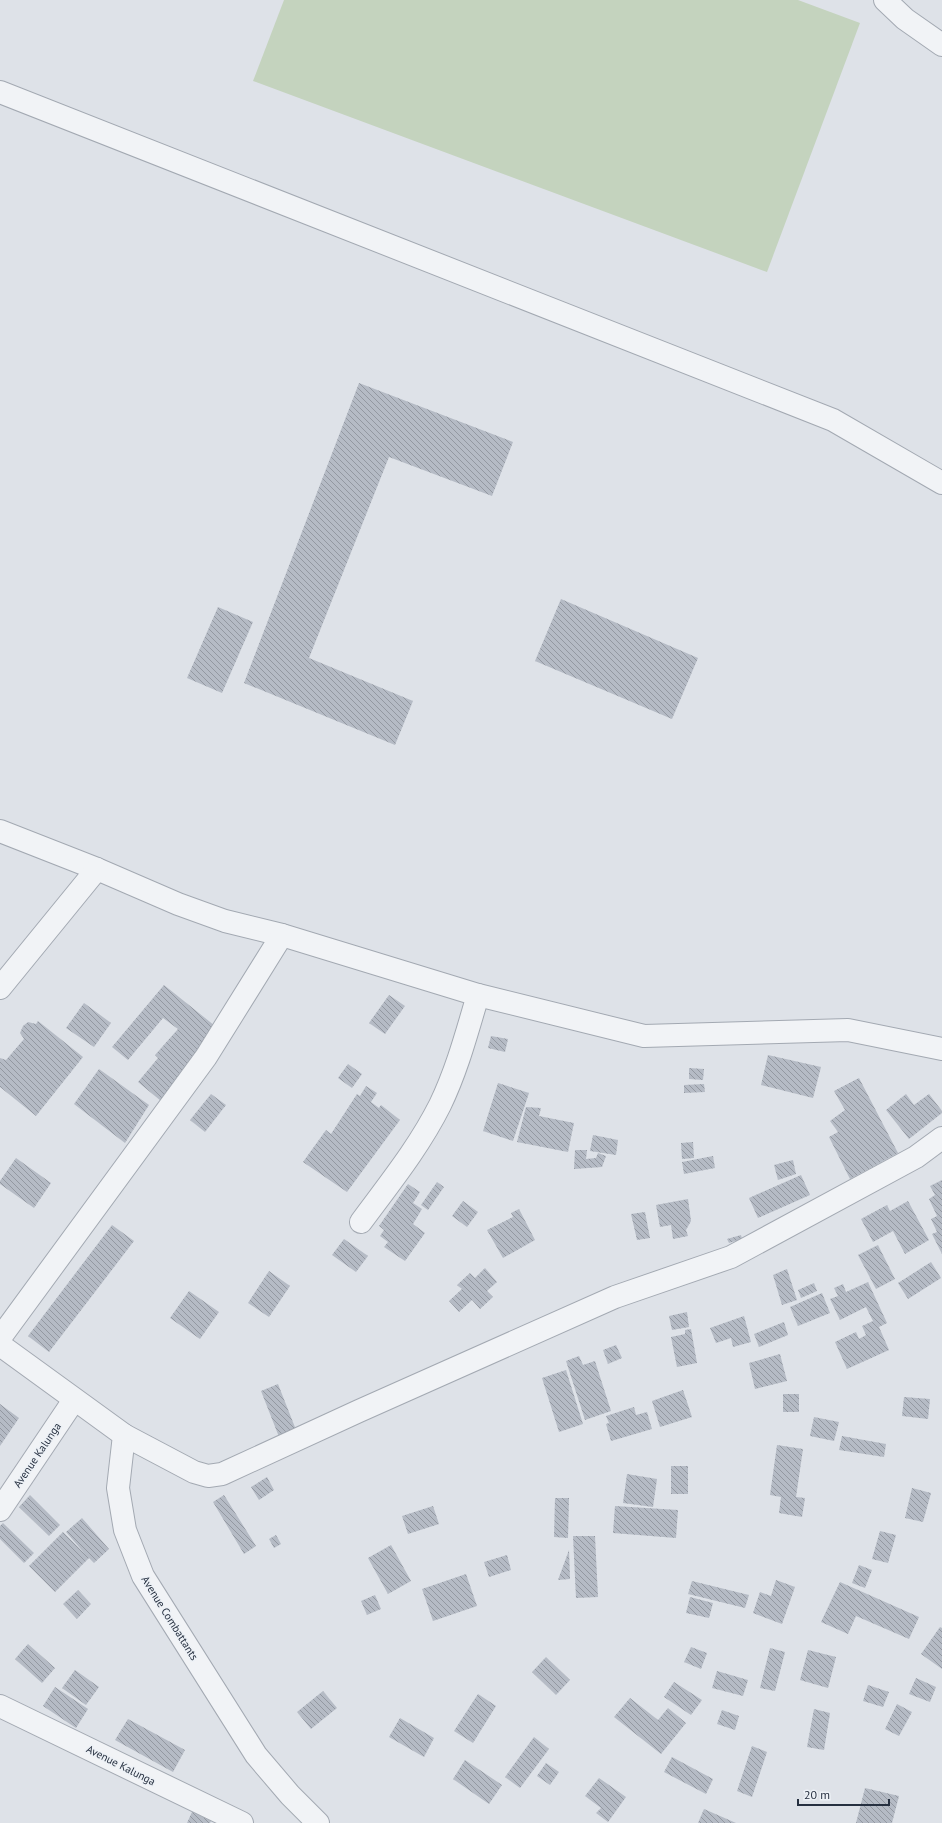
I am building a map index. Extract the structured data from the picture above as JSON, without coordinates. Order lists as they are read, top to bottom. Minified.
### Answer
{"streets":{"street":["Avenue Kalunga","Avenue Combattants"]},"scale_bar":"20 m"}
